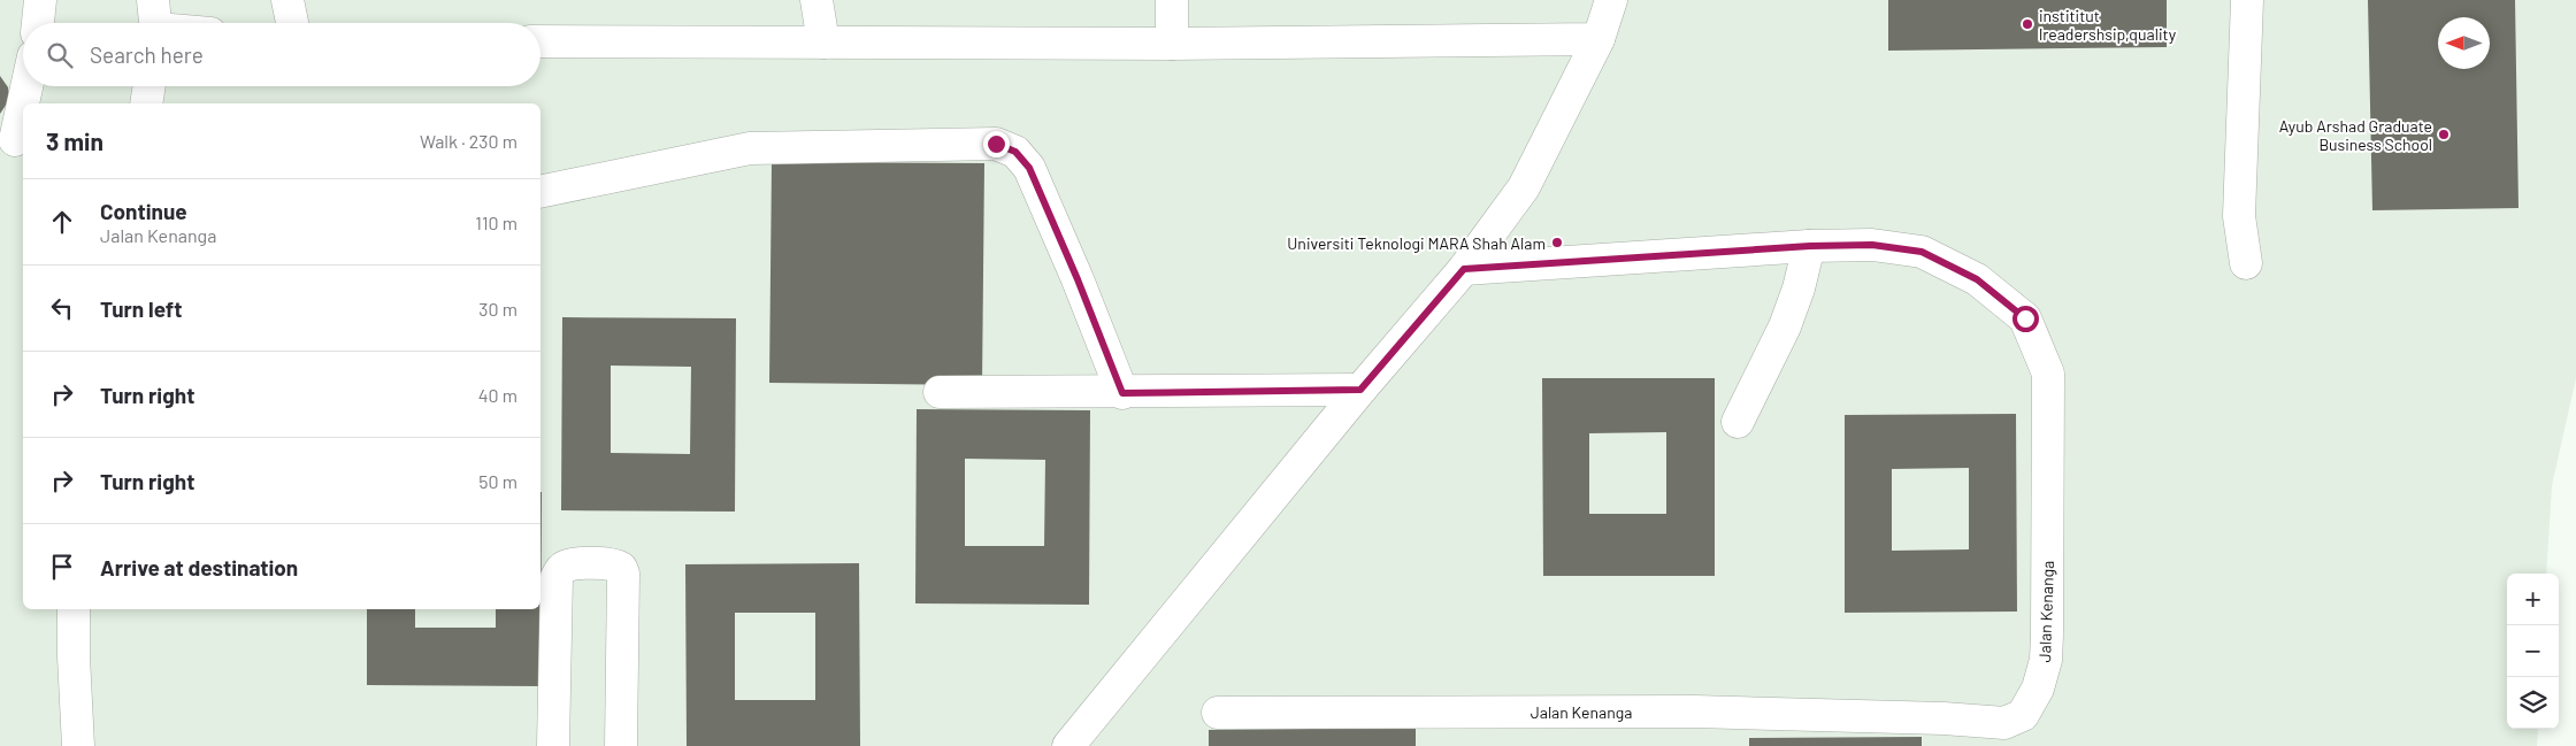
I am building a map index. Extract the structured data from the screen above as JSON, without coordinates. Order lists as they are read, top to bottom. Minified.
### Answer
{"streets":{"street":["Jalan Kenanga"]},"places":["instititut lreadershsip,quality","Ayub Arshad Graduate Business School","Universiti Teknologi MARA Shah Alam"],"north":"left","page":{"search":"Search here","heading":["3 min","Walk · 230 m"],"list":[["Continue","Jalan Kenanga","110 m"],["Turn left","30 m"],["Turn right","40 m"],["Turn right","50 m"],"Arrive at destination"],"map_buttons":["+","−"]}}
